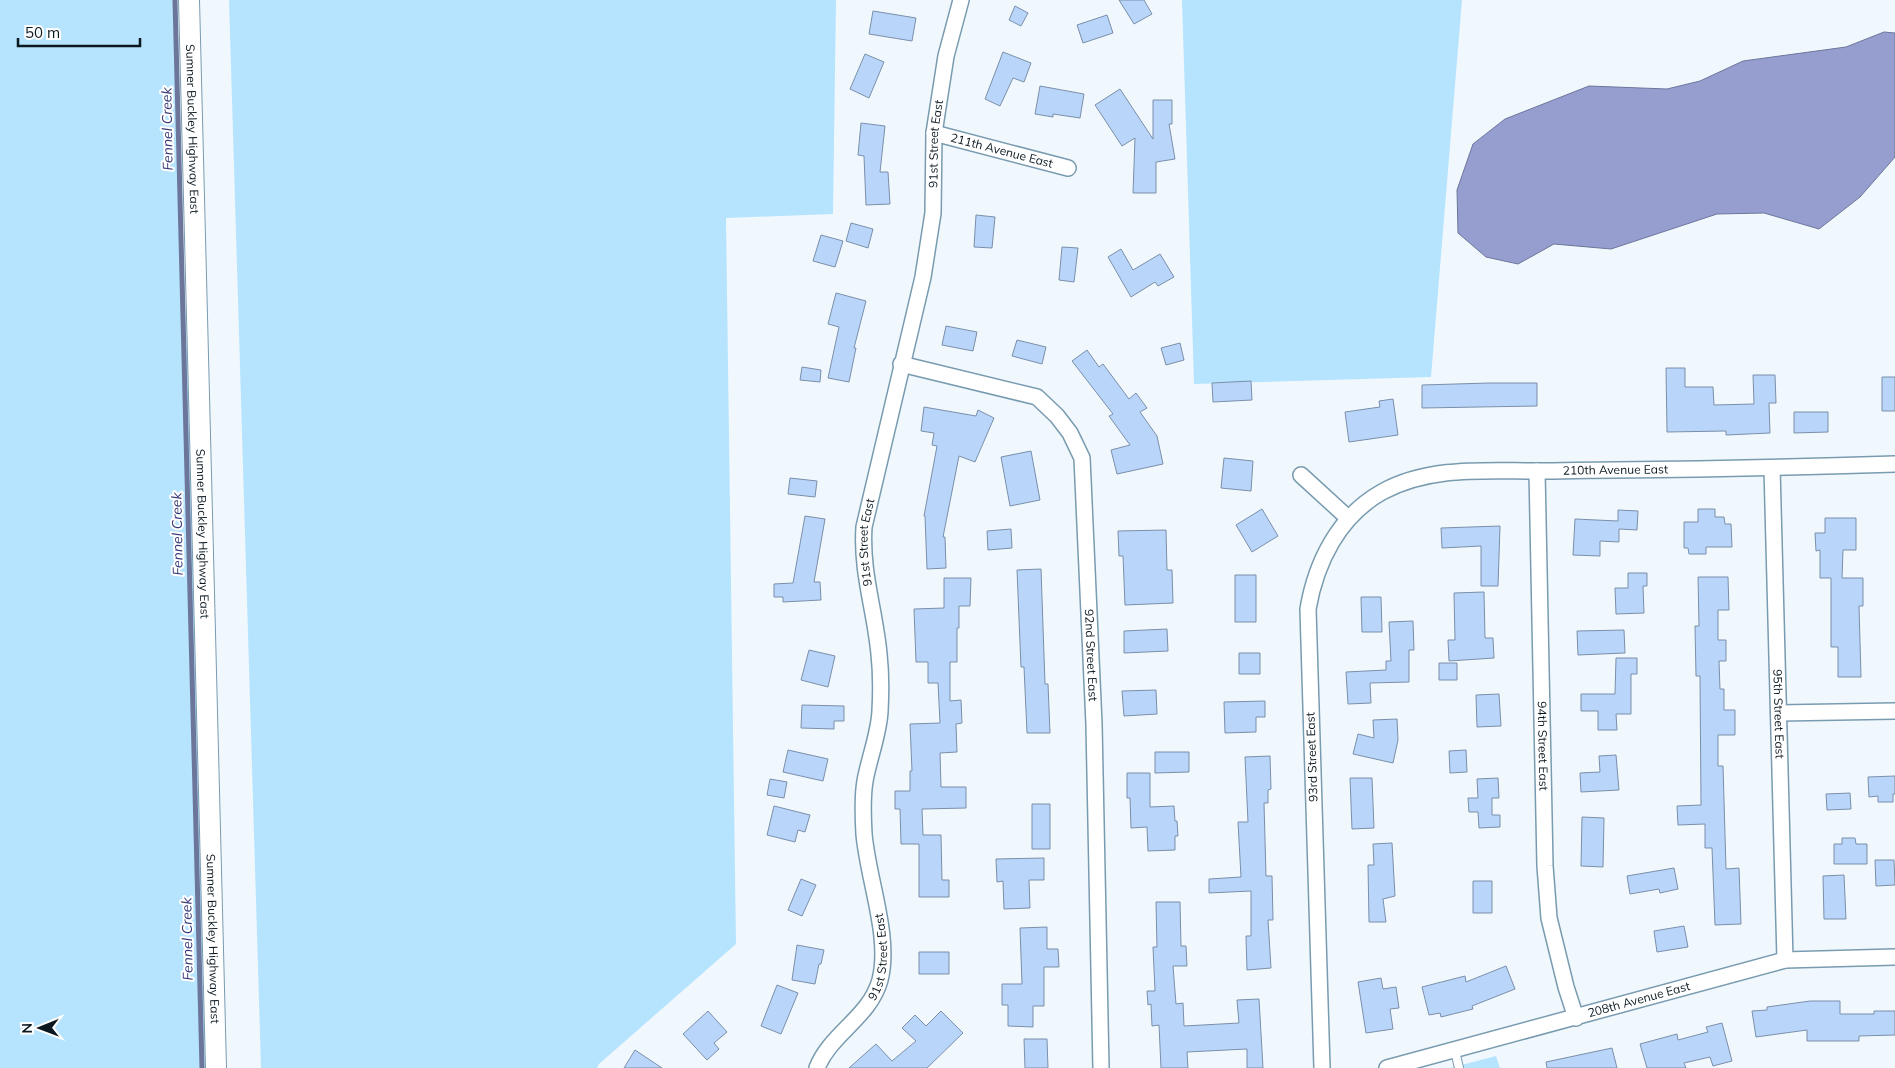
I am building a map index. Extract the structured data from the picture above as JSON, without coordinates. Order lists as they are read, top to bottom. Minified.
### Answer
{"streets":{"street":["Sumner Buckley Highway East","91st Street East","211th Avenue East","210th Avenue East","92nd Street East","95th Street East","94th Street East","93rd Street East","208th Avenue East"]},"crossings":[["91st Street East","211th Avenue East"],["91st Street East","92nd Street East"],["210th Avenue East","95th Street East"],["210th Avenue East","94th Street East"],["210th Avenue East","93rd Street East"],["95th Street East","208th Avenue East"],["94th Street East","208th Avenue East"]],"water":["Fennel Creek"],"scale_bar":"50 m","north":"left"}
